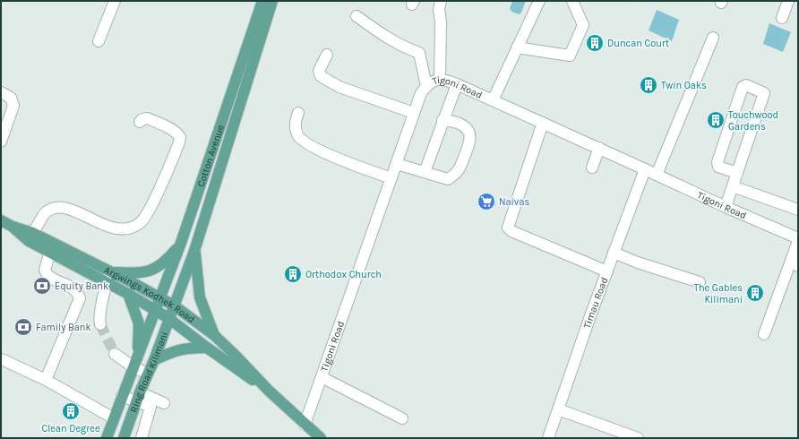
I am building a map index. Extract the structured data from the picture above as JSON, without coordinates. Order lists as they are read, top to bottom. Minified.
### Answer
{"streets":{"main road":["Cotton Avenue","Argwings Kodhek Road","Ring Road Kilimani"],"street":["Tigoni Road","Timau Road"]},"crossings":[["Tigoni Road","Argwings Kodhek Road"],["Tigoni Road","Timau Road"],["Cotton Avenue","Argwings Kodhek Road"],["Cotton Avenue","Ring Road Kilimani"],["Argwings Kodhek Road","Ring Road Kilimani"]],"places":{"building":["Duncan Court","Twin Oaks","Touchwood Gardens","Orthodox Church","The Gables Kilimani","Clean Degree"],"supermarket":["Naivas"],"bank":["Equity Bank","Family Bank"]}}
